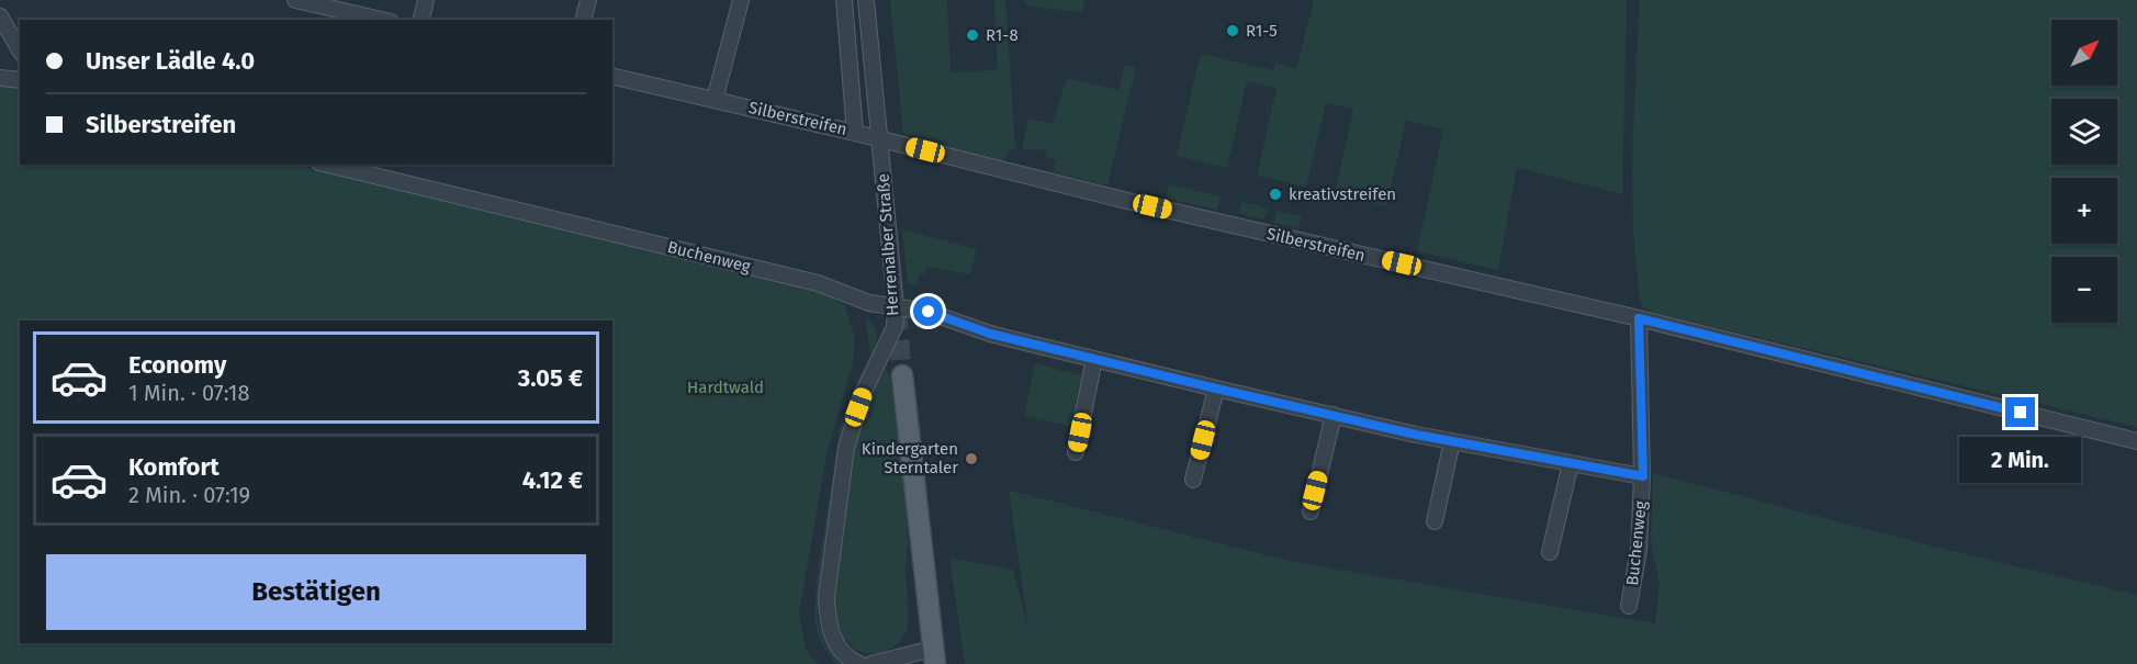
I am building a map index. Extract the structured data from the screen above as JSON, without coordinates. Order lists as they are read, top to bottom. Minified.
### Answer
{"streets":{"street":["Silberstreifen","Herrenalber Straße","Buchenweg"]},"crossings":[["Silberstreifen","Herrenalber Straße"],["Herrenalber Straße","Buchenweg"]],"parks":["Hardtwald"],"places":["R1-5","R1-8","kreativstreifen","Kindergarten Sterntaler"],"north":"top right","page":{"map_buttons":["+","−"],"banner":["Unser Lädle 4.0","Silberstreifen"],"list":[{"name":"Economy","note":"1 Min. · 07:18","value":"3.05 €"},{"name":"Komfort","note":"2 Min. · 07:19","value":"4.12 €"}],"bubble":"2 Min.","buttons":"Bestätigen"}}
